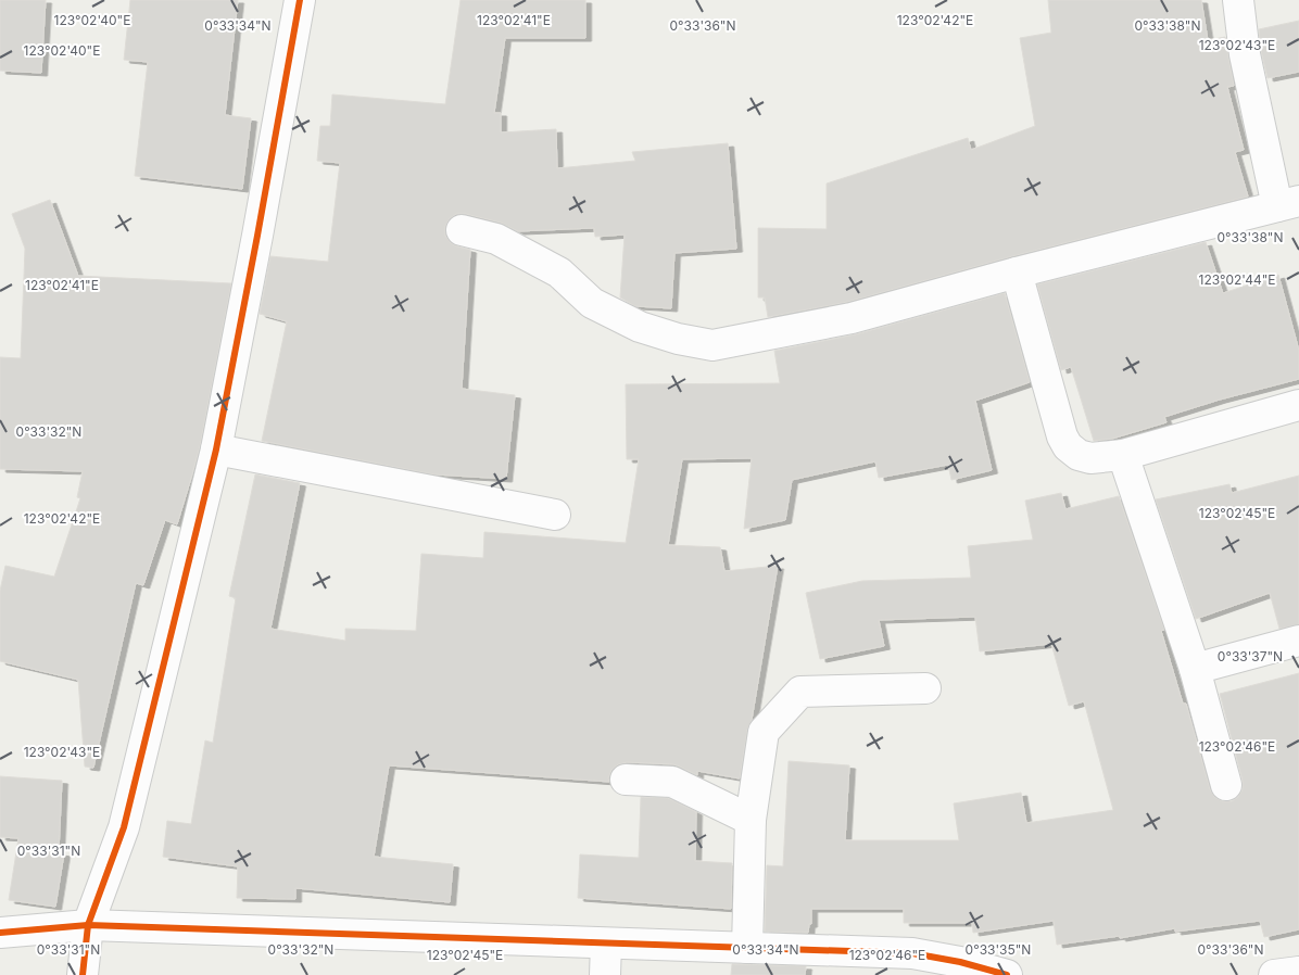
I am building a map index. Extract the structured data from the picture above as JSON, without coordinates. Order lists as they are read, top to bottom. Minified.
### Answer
{"coordinates":["123°02'40\"E","123°02'41\"E","123°02'42\"E","0°33'34\"N","0°33'36\"N","0°33'38\"N","123°02'43\"E","123°02'44\"E","0°33'32\"N","123°02'45\"E","0°33'37\"N","123°02'46\"E","0°33'31\"N","0°33'35\"N"]}
